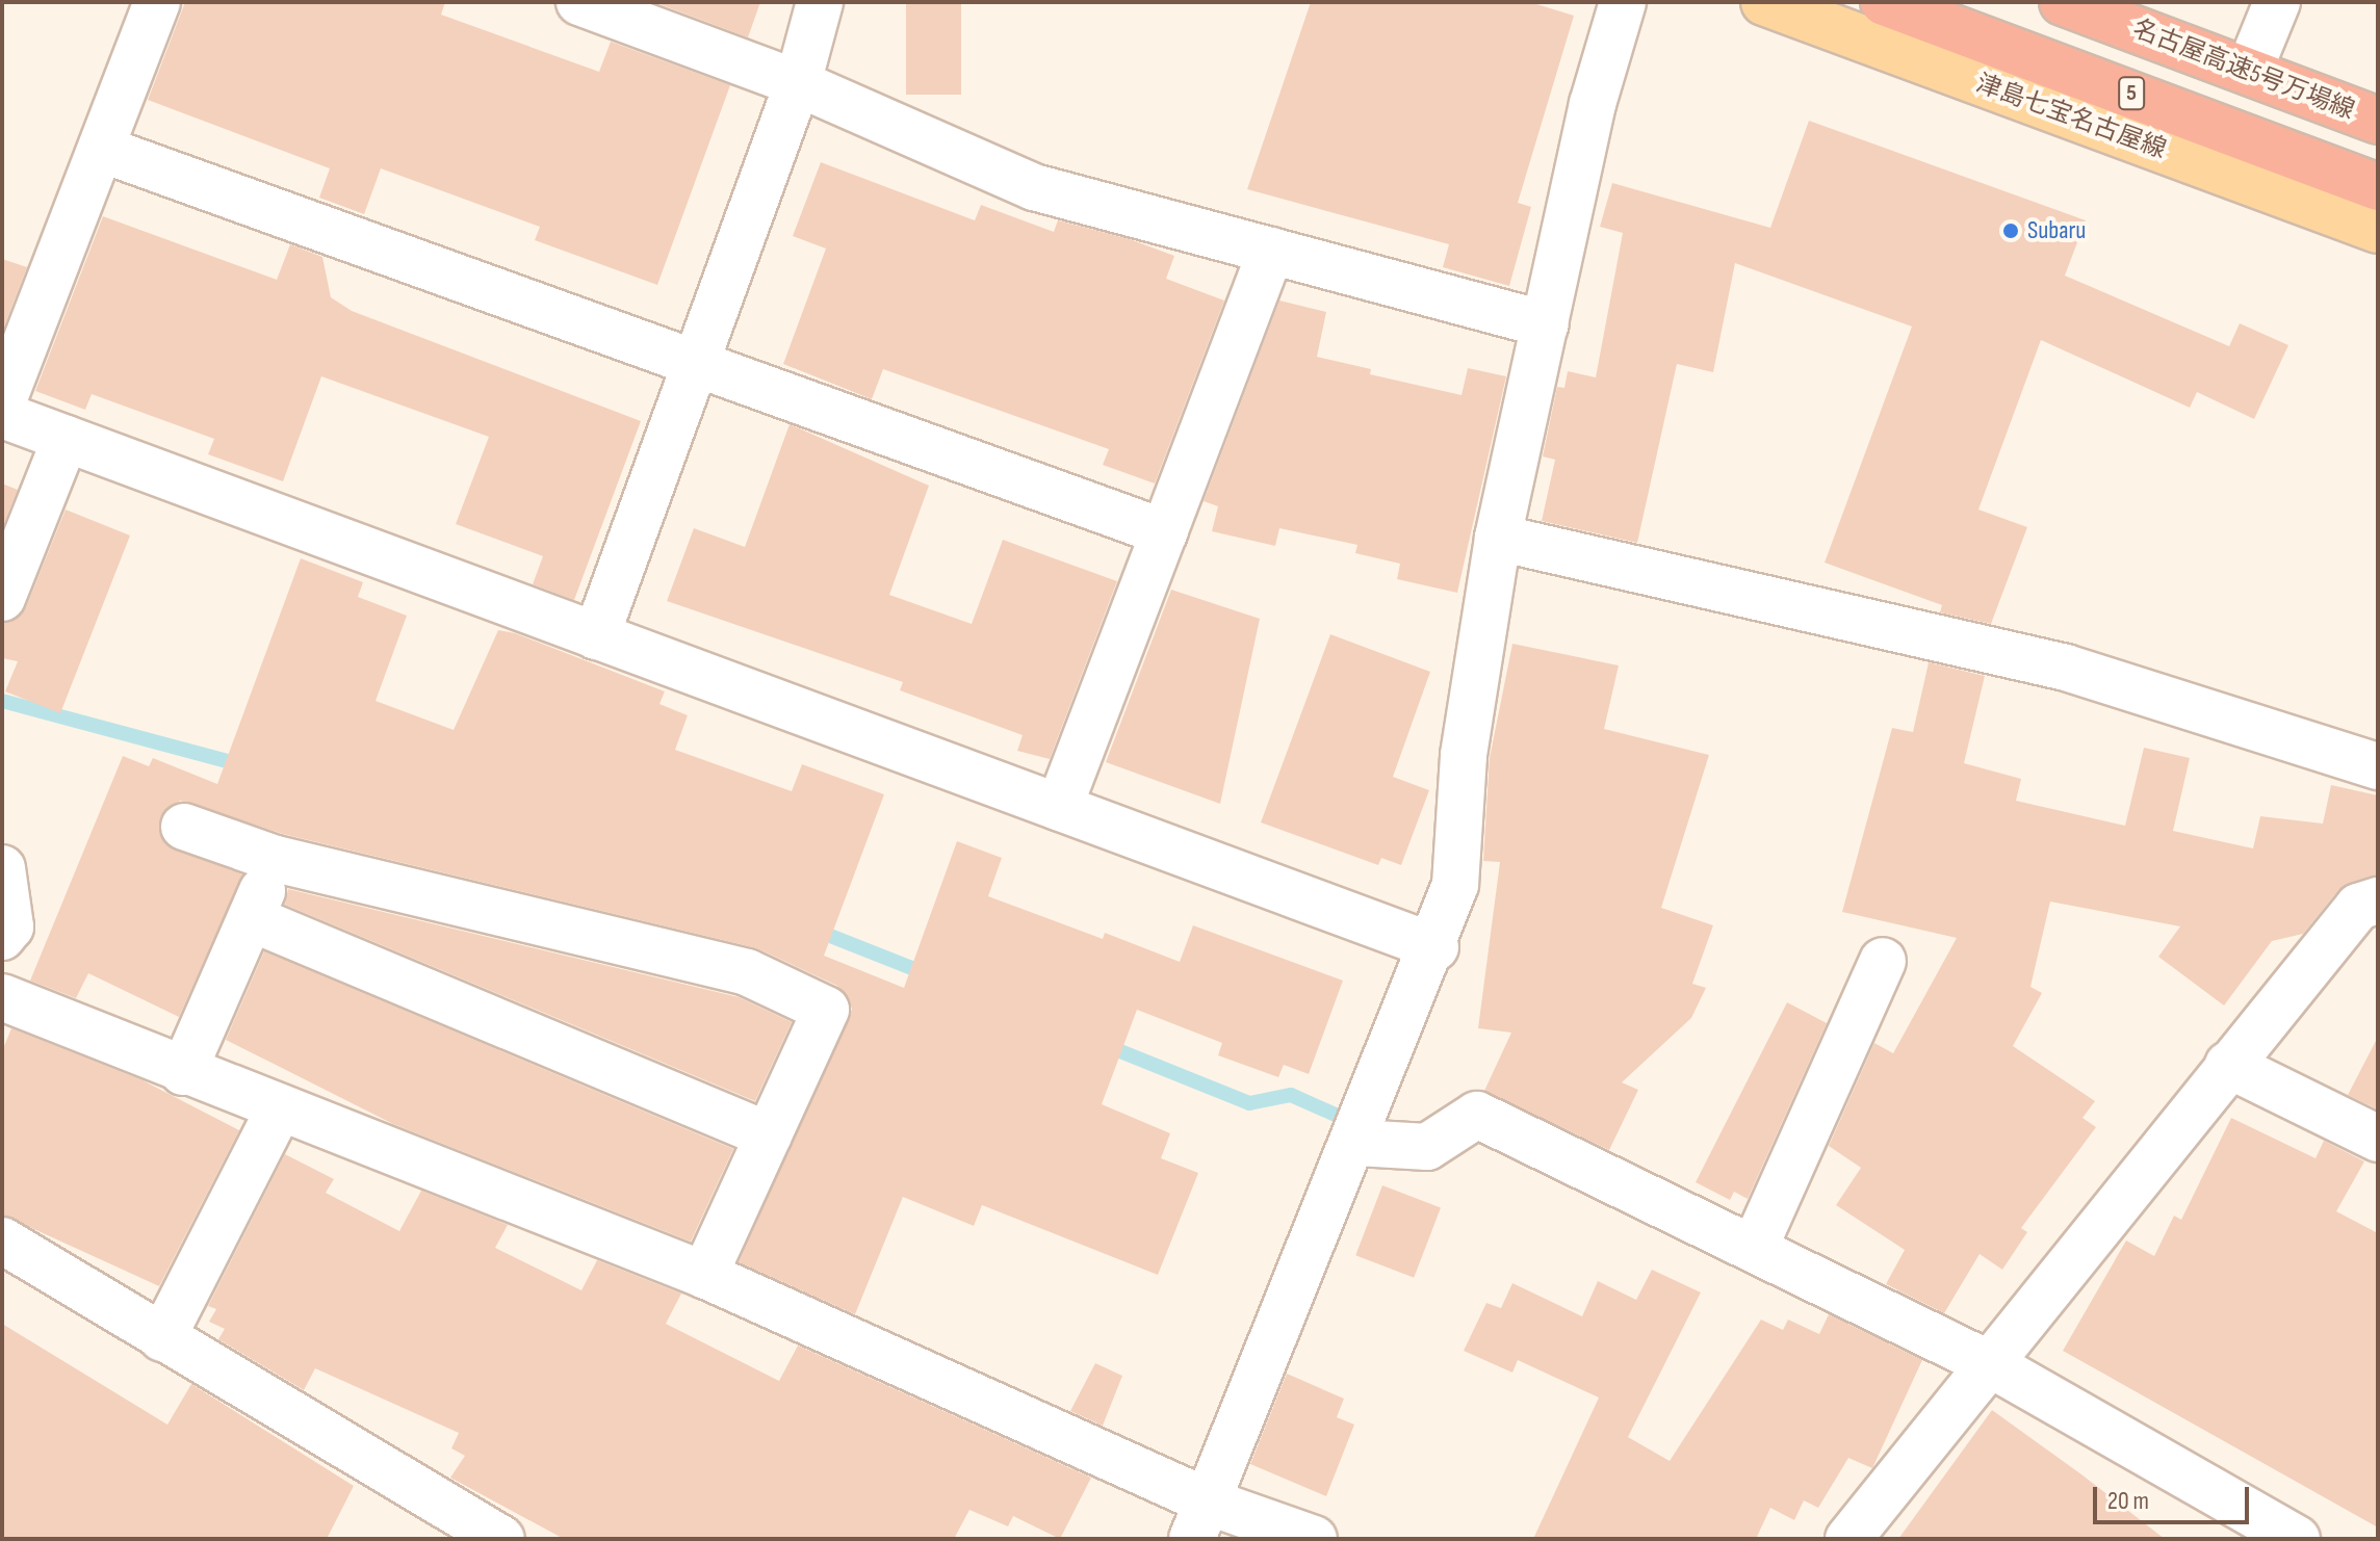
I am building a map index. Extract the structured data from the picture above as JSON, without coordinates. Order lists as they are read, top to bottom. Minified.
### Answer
{"streets":{"highway":["名古屋高速5号万場線","5"],"main road":["津島七宝名古屋線"]},"places":["Subaru"],"scale_bar":"20 m"}
